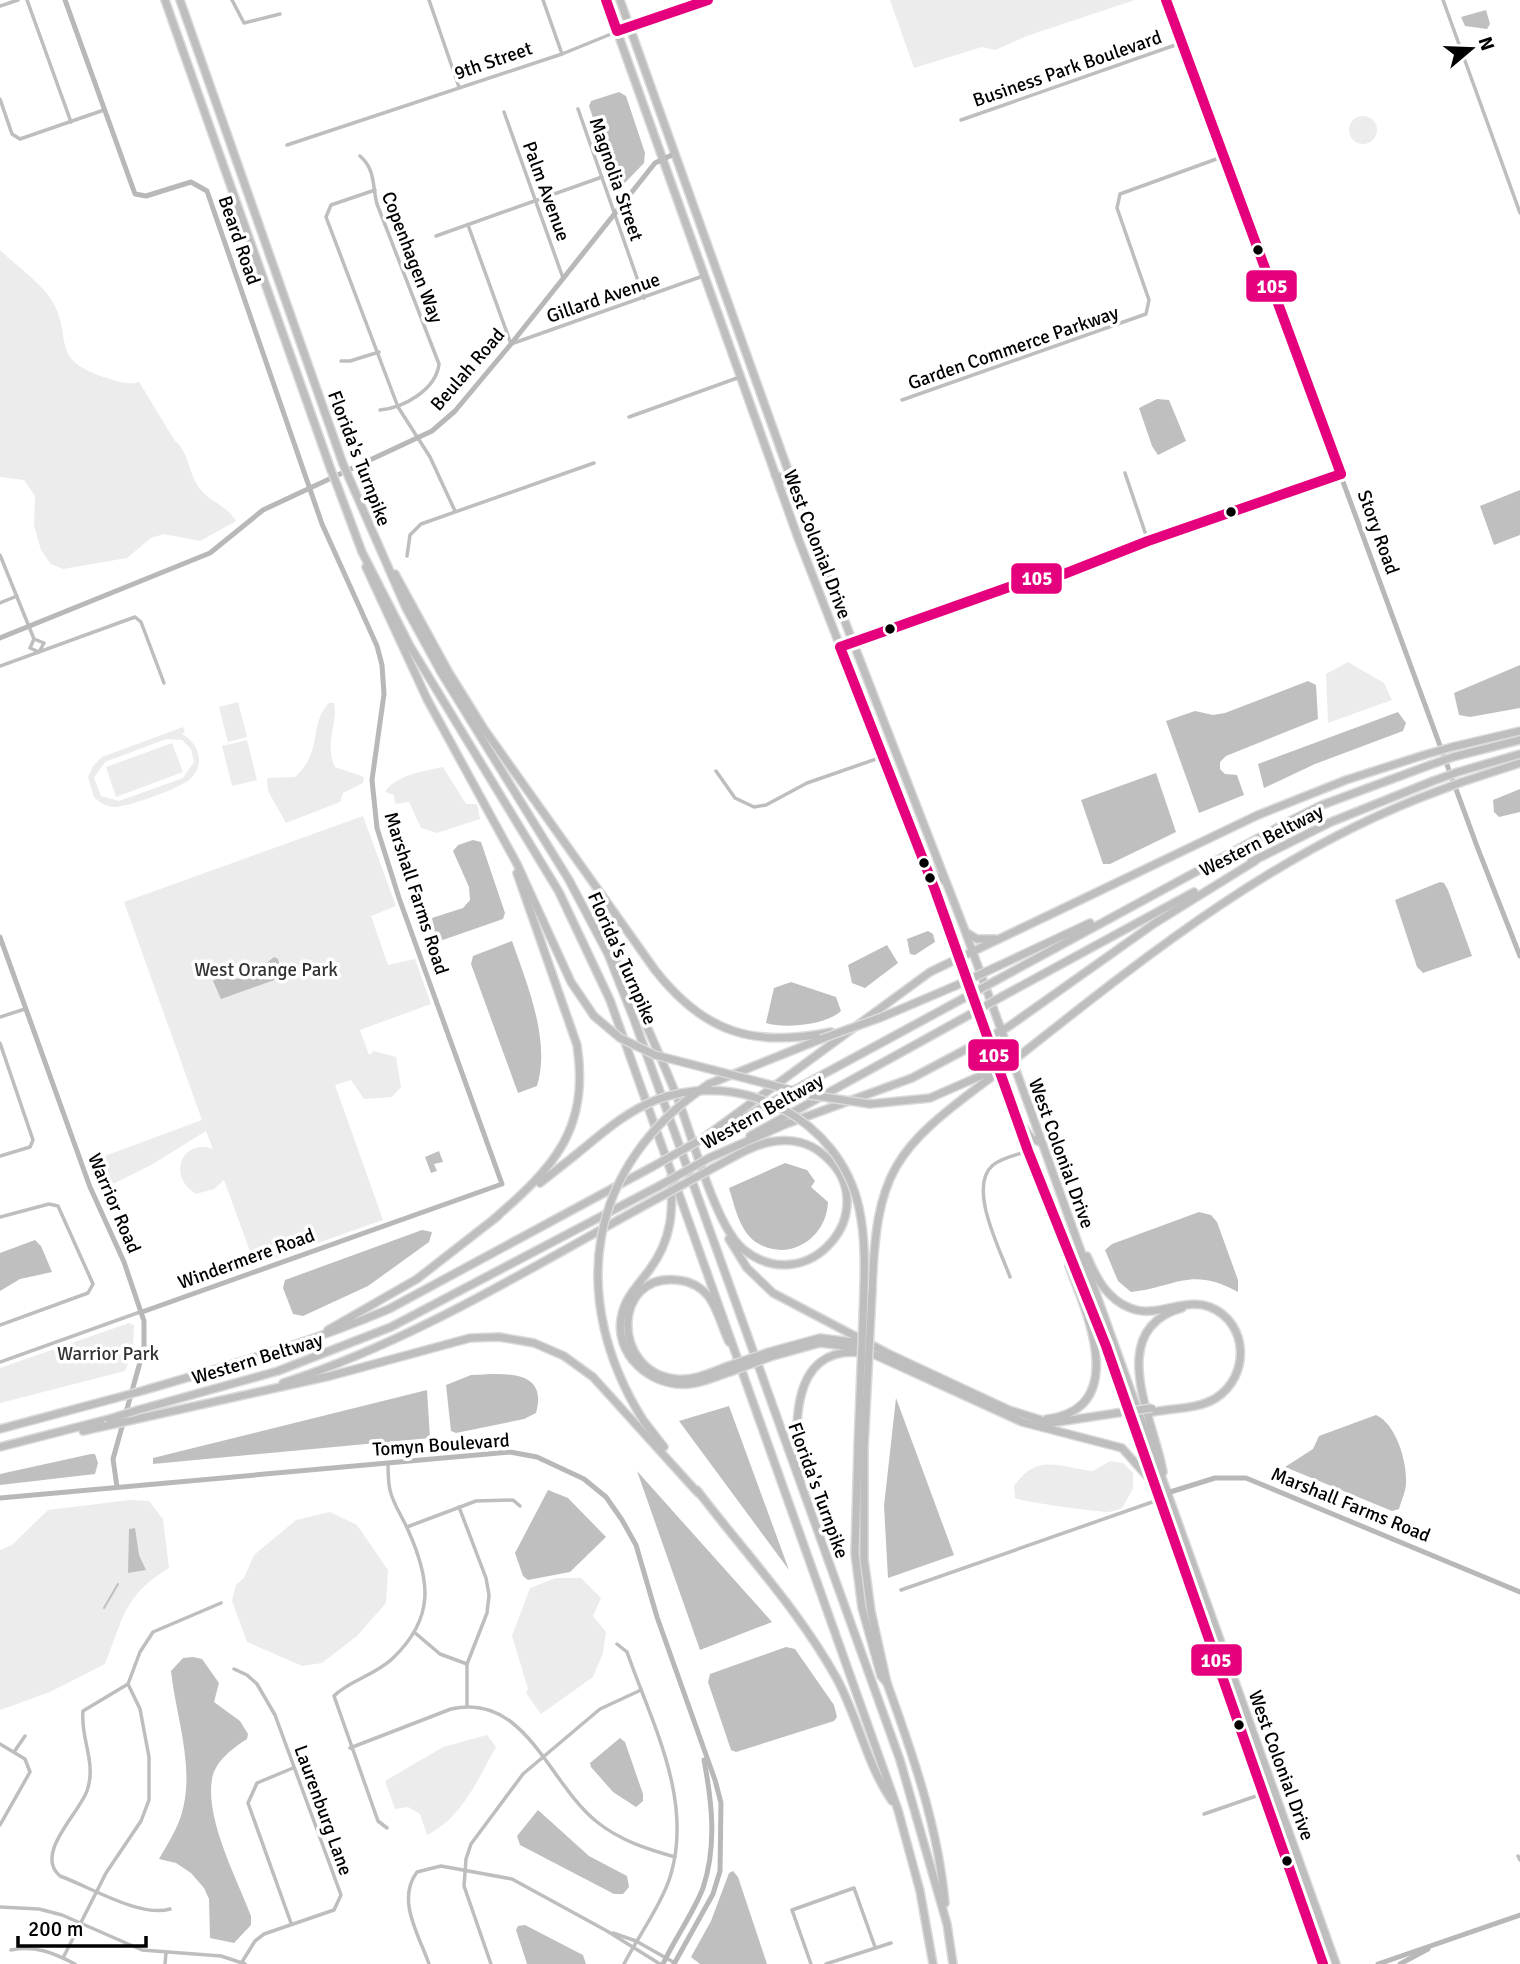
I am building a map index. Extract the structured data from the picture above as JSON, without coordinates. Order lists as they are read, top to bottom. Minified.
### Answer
{"streets":{"highway":["Florida's Turnpike","West Colonial Drive","Western Beltway"],"street":["9th Street","Business Park Boulevard","Magnolia Street","Palm Avenue","Beard Road","Copenhagen Way","Gillard Avenue","Garden Commerce Parkway","Beulah Road","Story Road","Marshall Farms Road","Warrior Road","Windermere Road","Tomyn Boulevard","Laurenburg Lane"]},"crossings":[["9th Street","West Colonial Drive"],["Business Park Boulevard","Story Road"],["Magnolia Street","Gillard Avenue"],["Magnolia Street","Beulah Road"],["Palm Avenue","Beulah Road"],["Beard Road","Beulah Road"],["Beard Road","Marshall Farms Road"],["Copenhagen Way","Beulah Road"],["Gillard Avenue","Beulah Road"],["Gillard Avenue","West Colonial Drive"],["Garden Commerce Parkway","Story Road"],["Beulah Road","West Colonial Drive"],["Beulah Road","Marshall Farms Road"],["West Colonial Drive","Marshall Farms Road"],["Marshall Farms Road","Windermere Road"],["Warrior Road","Windermere Road"],["Warrior Road","Tomyn Boulevard"]],"parks":["West Orange Park","Warrior Park"],"lines":["transit line 105"],"scale_bar":"200 m","north":"right"}
